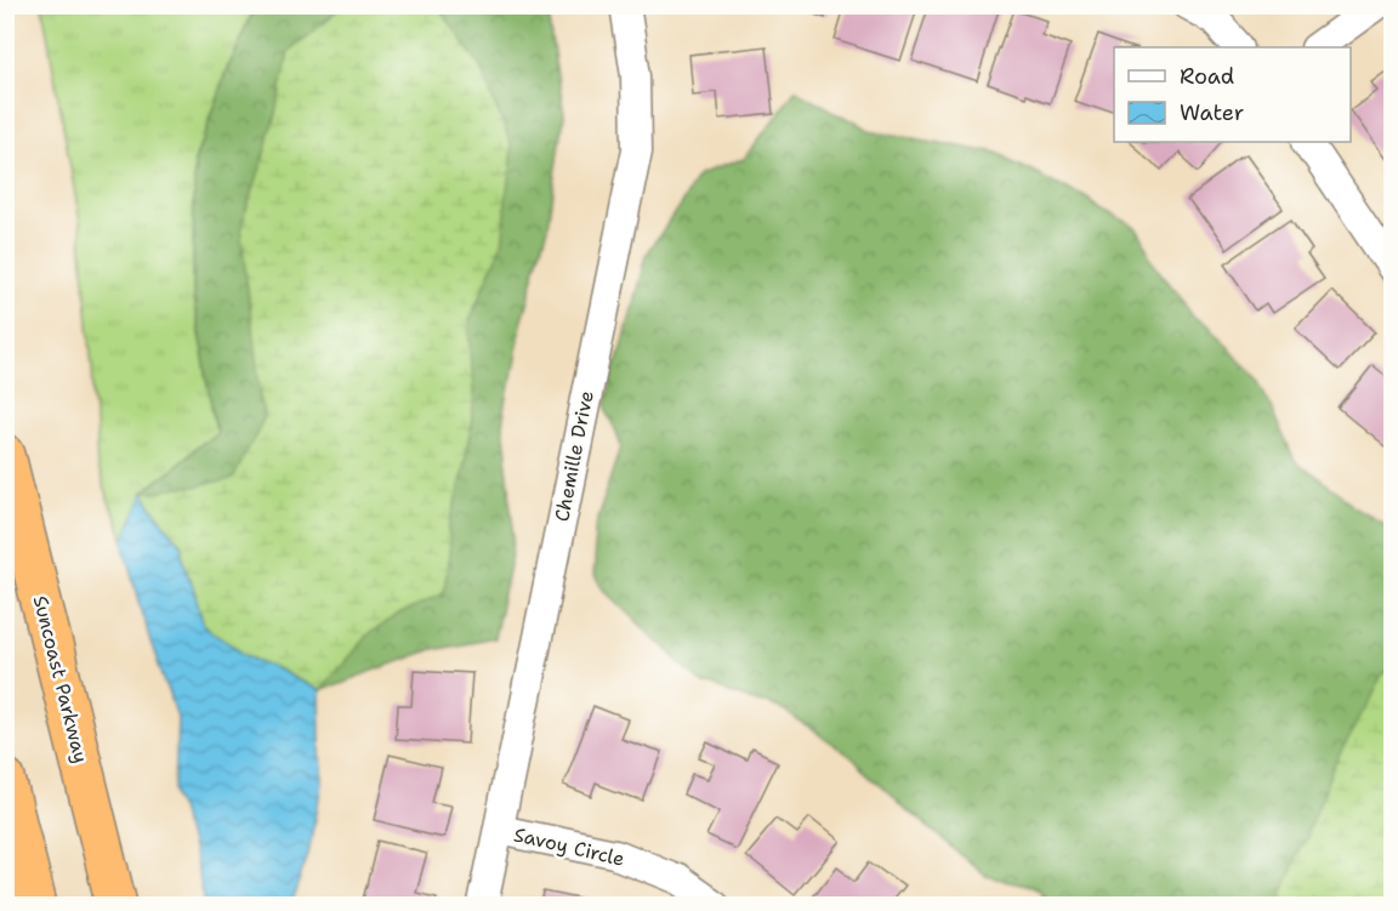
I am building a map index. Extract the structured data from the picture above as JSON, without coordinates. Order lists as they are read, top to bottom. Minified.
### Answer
{"streets":{"highway":["Suncoast Parkway"],"street":["Chemille Drive","Savoy Circle"]},"crossings":[["Chemille Drive","Savoy Circle"]],"legend":["Road","Water"]}
